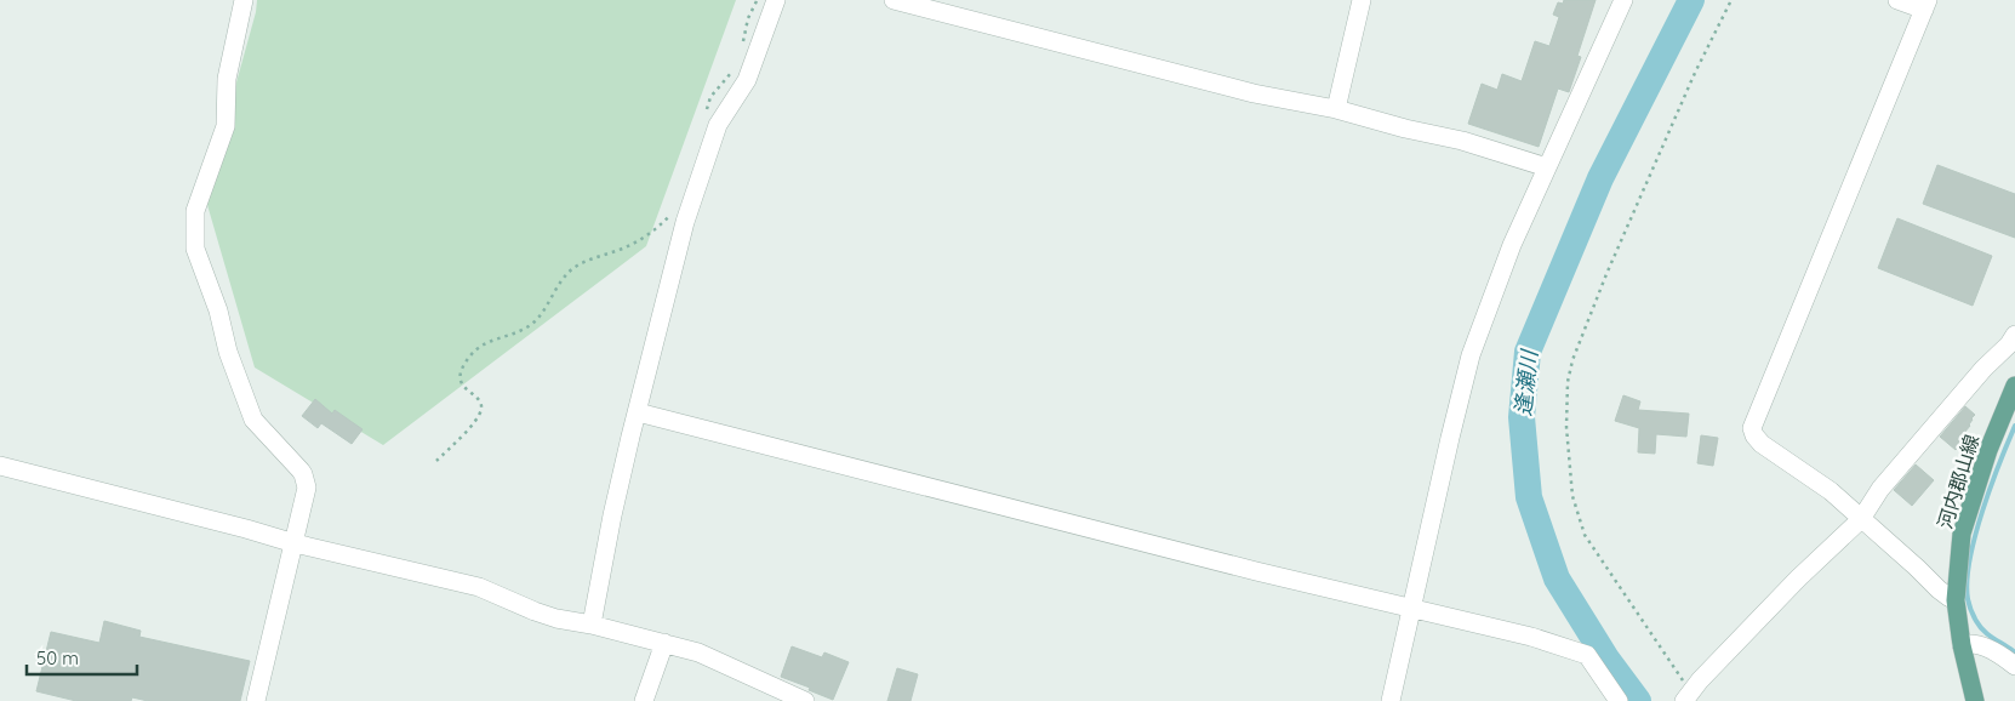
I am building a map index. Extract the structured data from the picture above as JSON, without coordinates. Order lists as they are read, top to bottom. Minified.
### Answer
{"streets":{"main road":["河内郡山線"]},"water":["逢瀬川"],"scale_bar":"50 m"}
